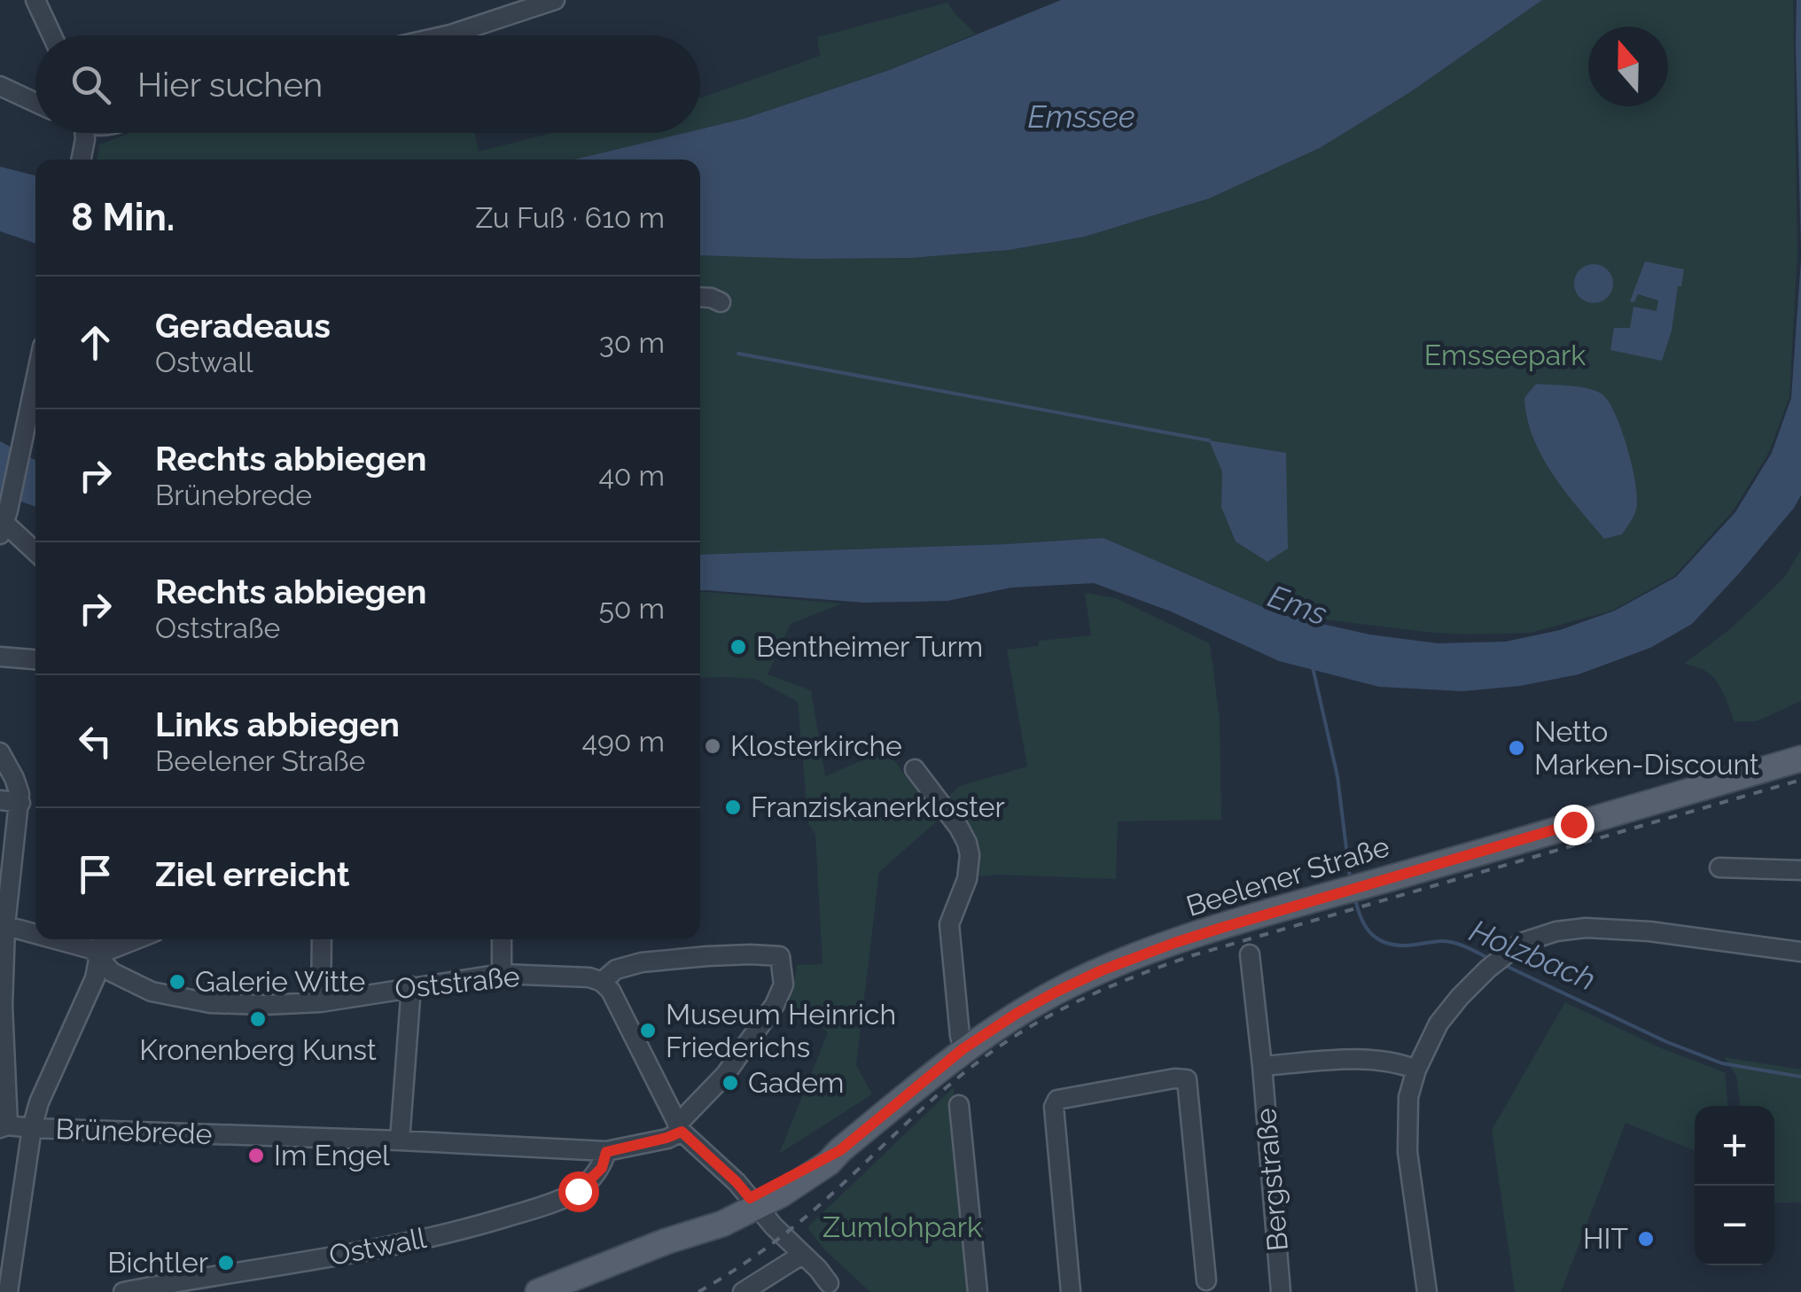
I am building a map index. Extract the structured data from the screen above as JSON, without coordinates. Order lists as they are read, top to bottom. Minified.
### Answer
{"streets":{"main road":["Beelener Straße"],"street":["Oststraße","Brünebrede","Bergstraße","Ostwall"]},"crossings":[["Brünebrede","Ostwall"]],"water":["Emssee","Ems","Holzbach"],"parks":["Emsseepark","Zumlohpark"],"places":["Bentheimer Turm","Klosterkirche","Netto Marken-Discount","Franziskanerkloster","Galerie Witte","Kronenberg Kunst","Museum Heinrich Friederichs","Gadem","Im Engel","HIT","Bichtler"],"north":"top","page":{"search":"Hier suchen","heading":["8 Min.","Zu Fuß · 610 m"],"list":[["Geradeaus","Ostwall","30 m"],["Rechts abbiegen","Brünebrede","40 m"],["Rechts abbiegen","Oststraße","50 m"],["Links abbiegen","Beelener Straße","490 m"],"Ziel erreicht"],"map_buttons":["+","−"]}}
